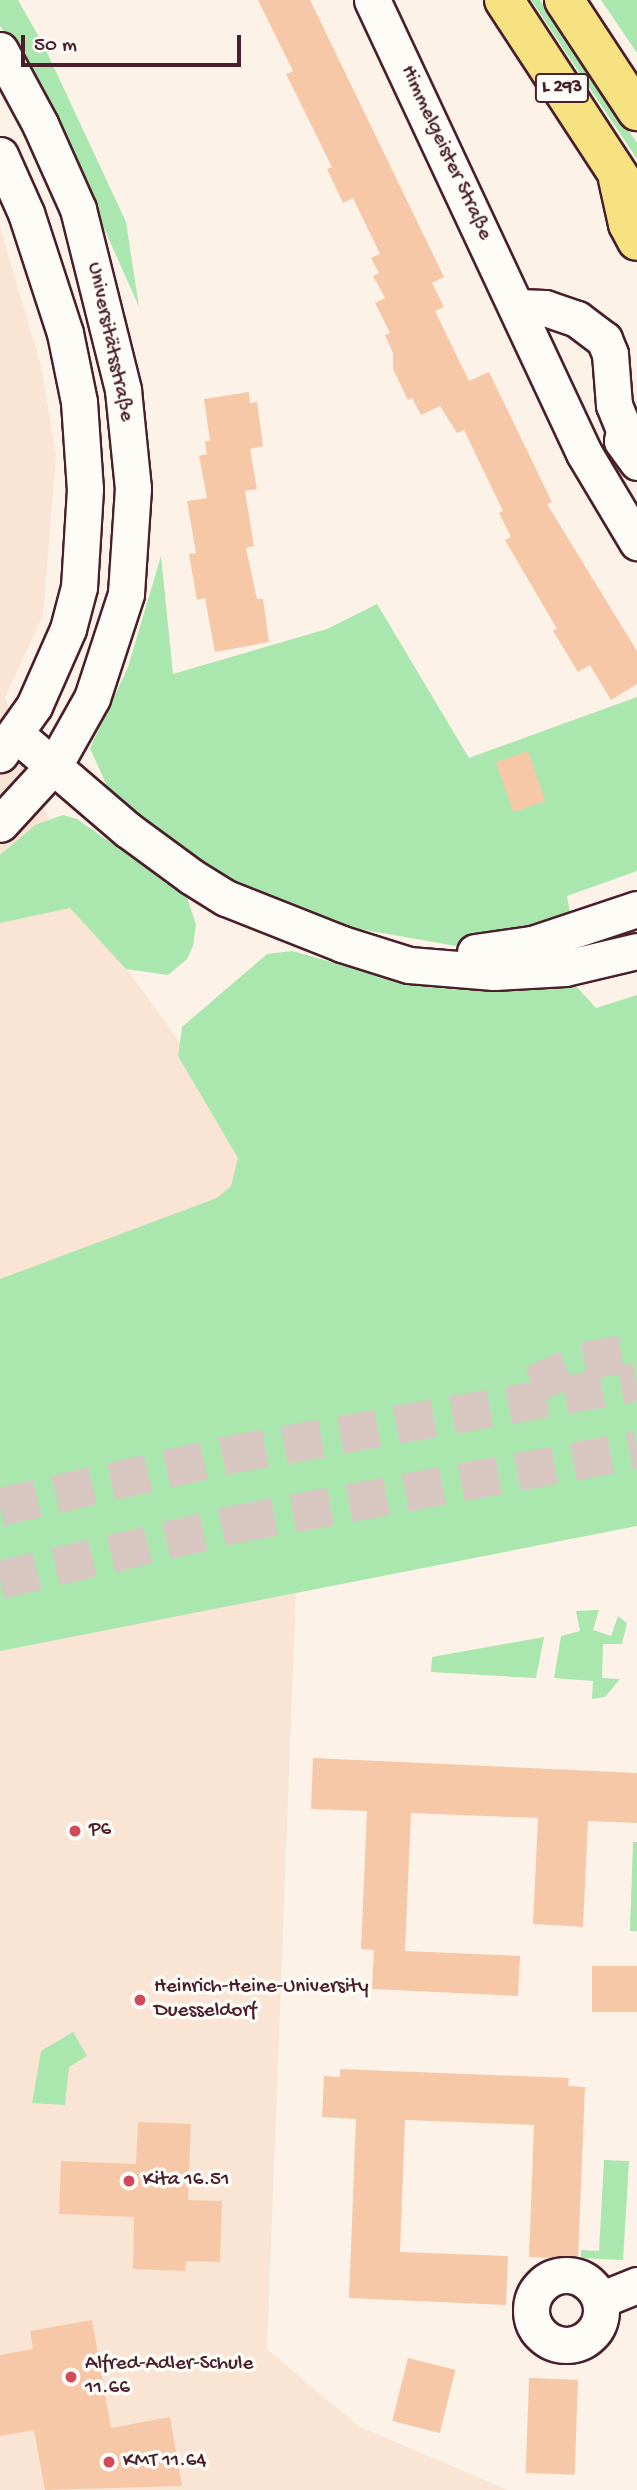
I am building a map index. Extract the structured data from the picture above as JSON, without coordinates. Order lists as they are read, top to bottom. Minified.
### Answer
{"streets":{"highway":["L 293"],"street":["Himmelgeister Straße","Universitätsstraße"]},"places":["P6","Heinrich-Heine-University Duesseldorf","Kita 16.51","Alfred-Adler-Schule 11.66","KMT 11.64"],"scale_bar":"50 m"}
